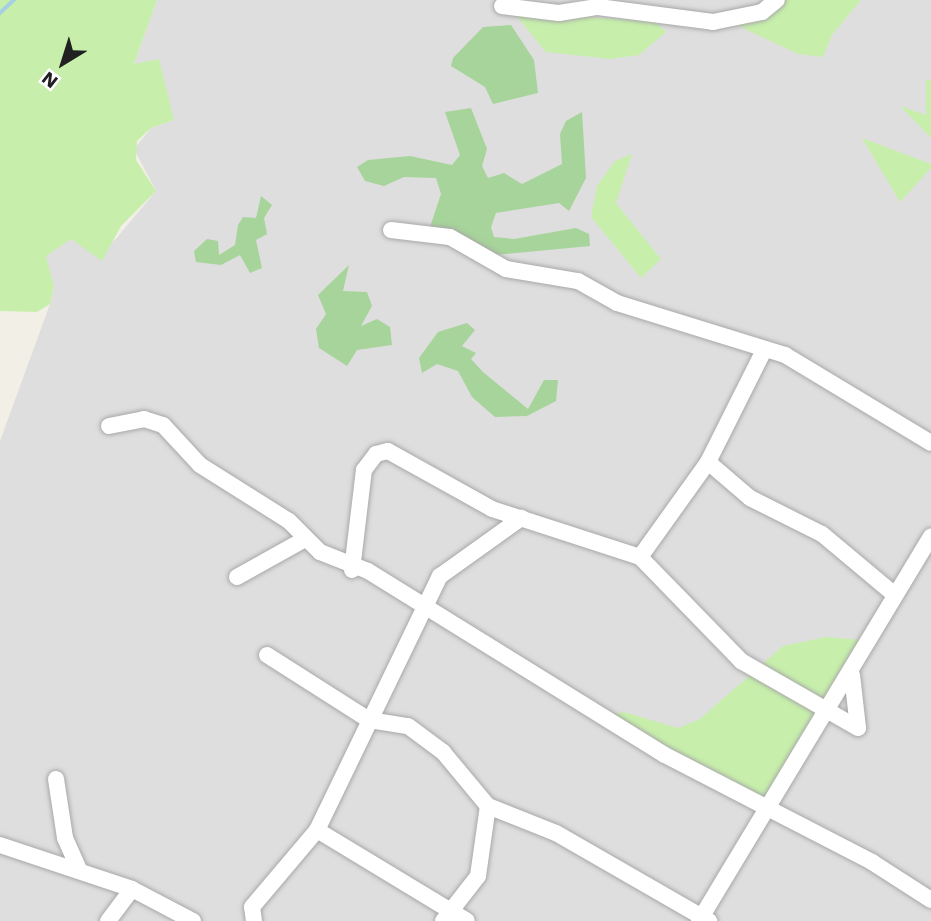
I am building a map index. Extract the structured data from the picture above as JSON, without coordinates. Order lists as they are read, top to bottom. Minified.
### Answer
{"north":"bottom left"}
